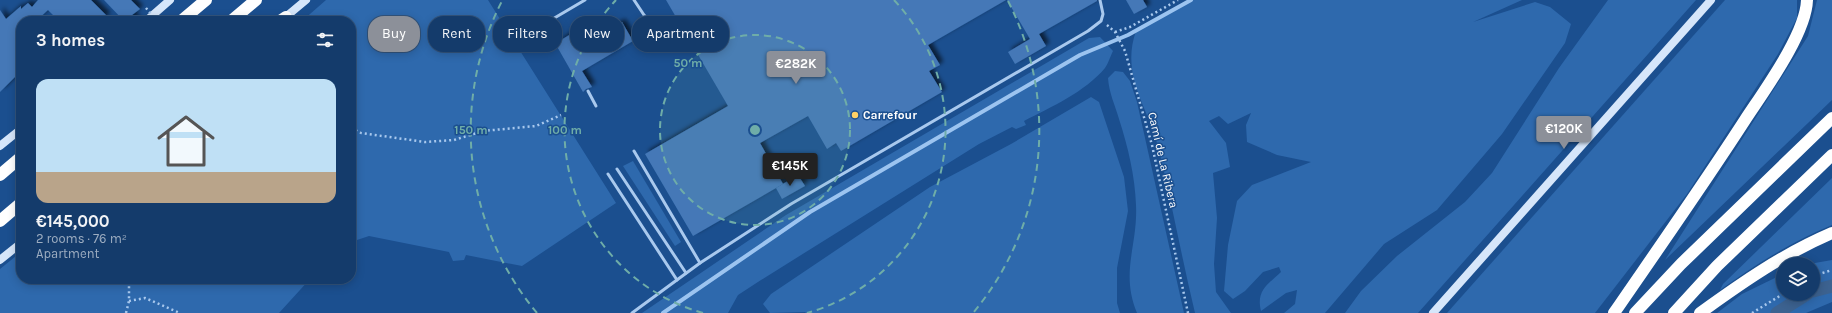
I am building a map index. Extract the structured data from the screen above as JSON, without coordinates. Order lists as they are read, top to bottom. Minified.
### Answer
{"streets":{"path":["Camí de La Ribera"]},"places":["Carrefour"],"page":{"chip":["Buy","Rent","Filters","New","Apartment"],"heading":"3 homes","price":["€282K","€120K","€145K"],"list":[{"name":"€145,000","note":"2 rooms · 76 m² · Apartment"}]},"rings":["50 m","150 m","100 m"]}
